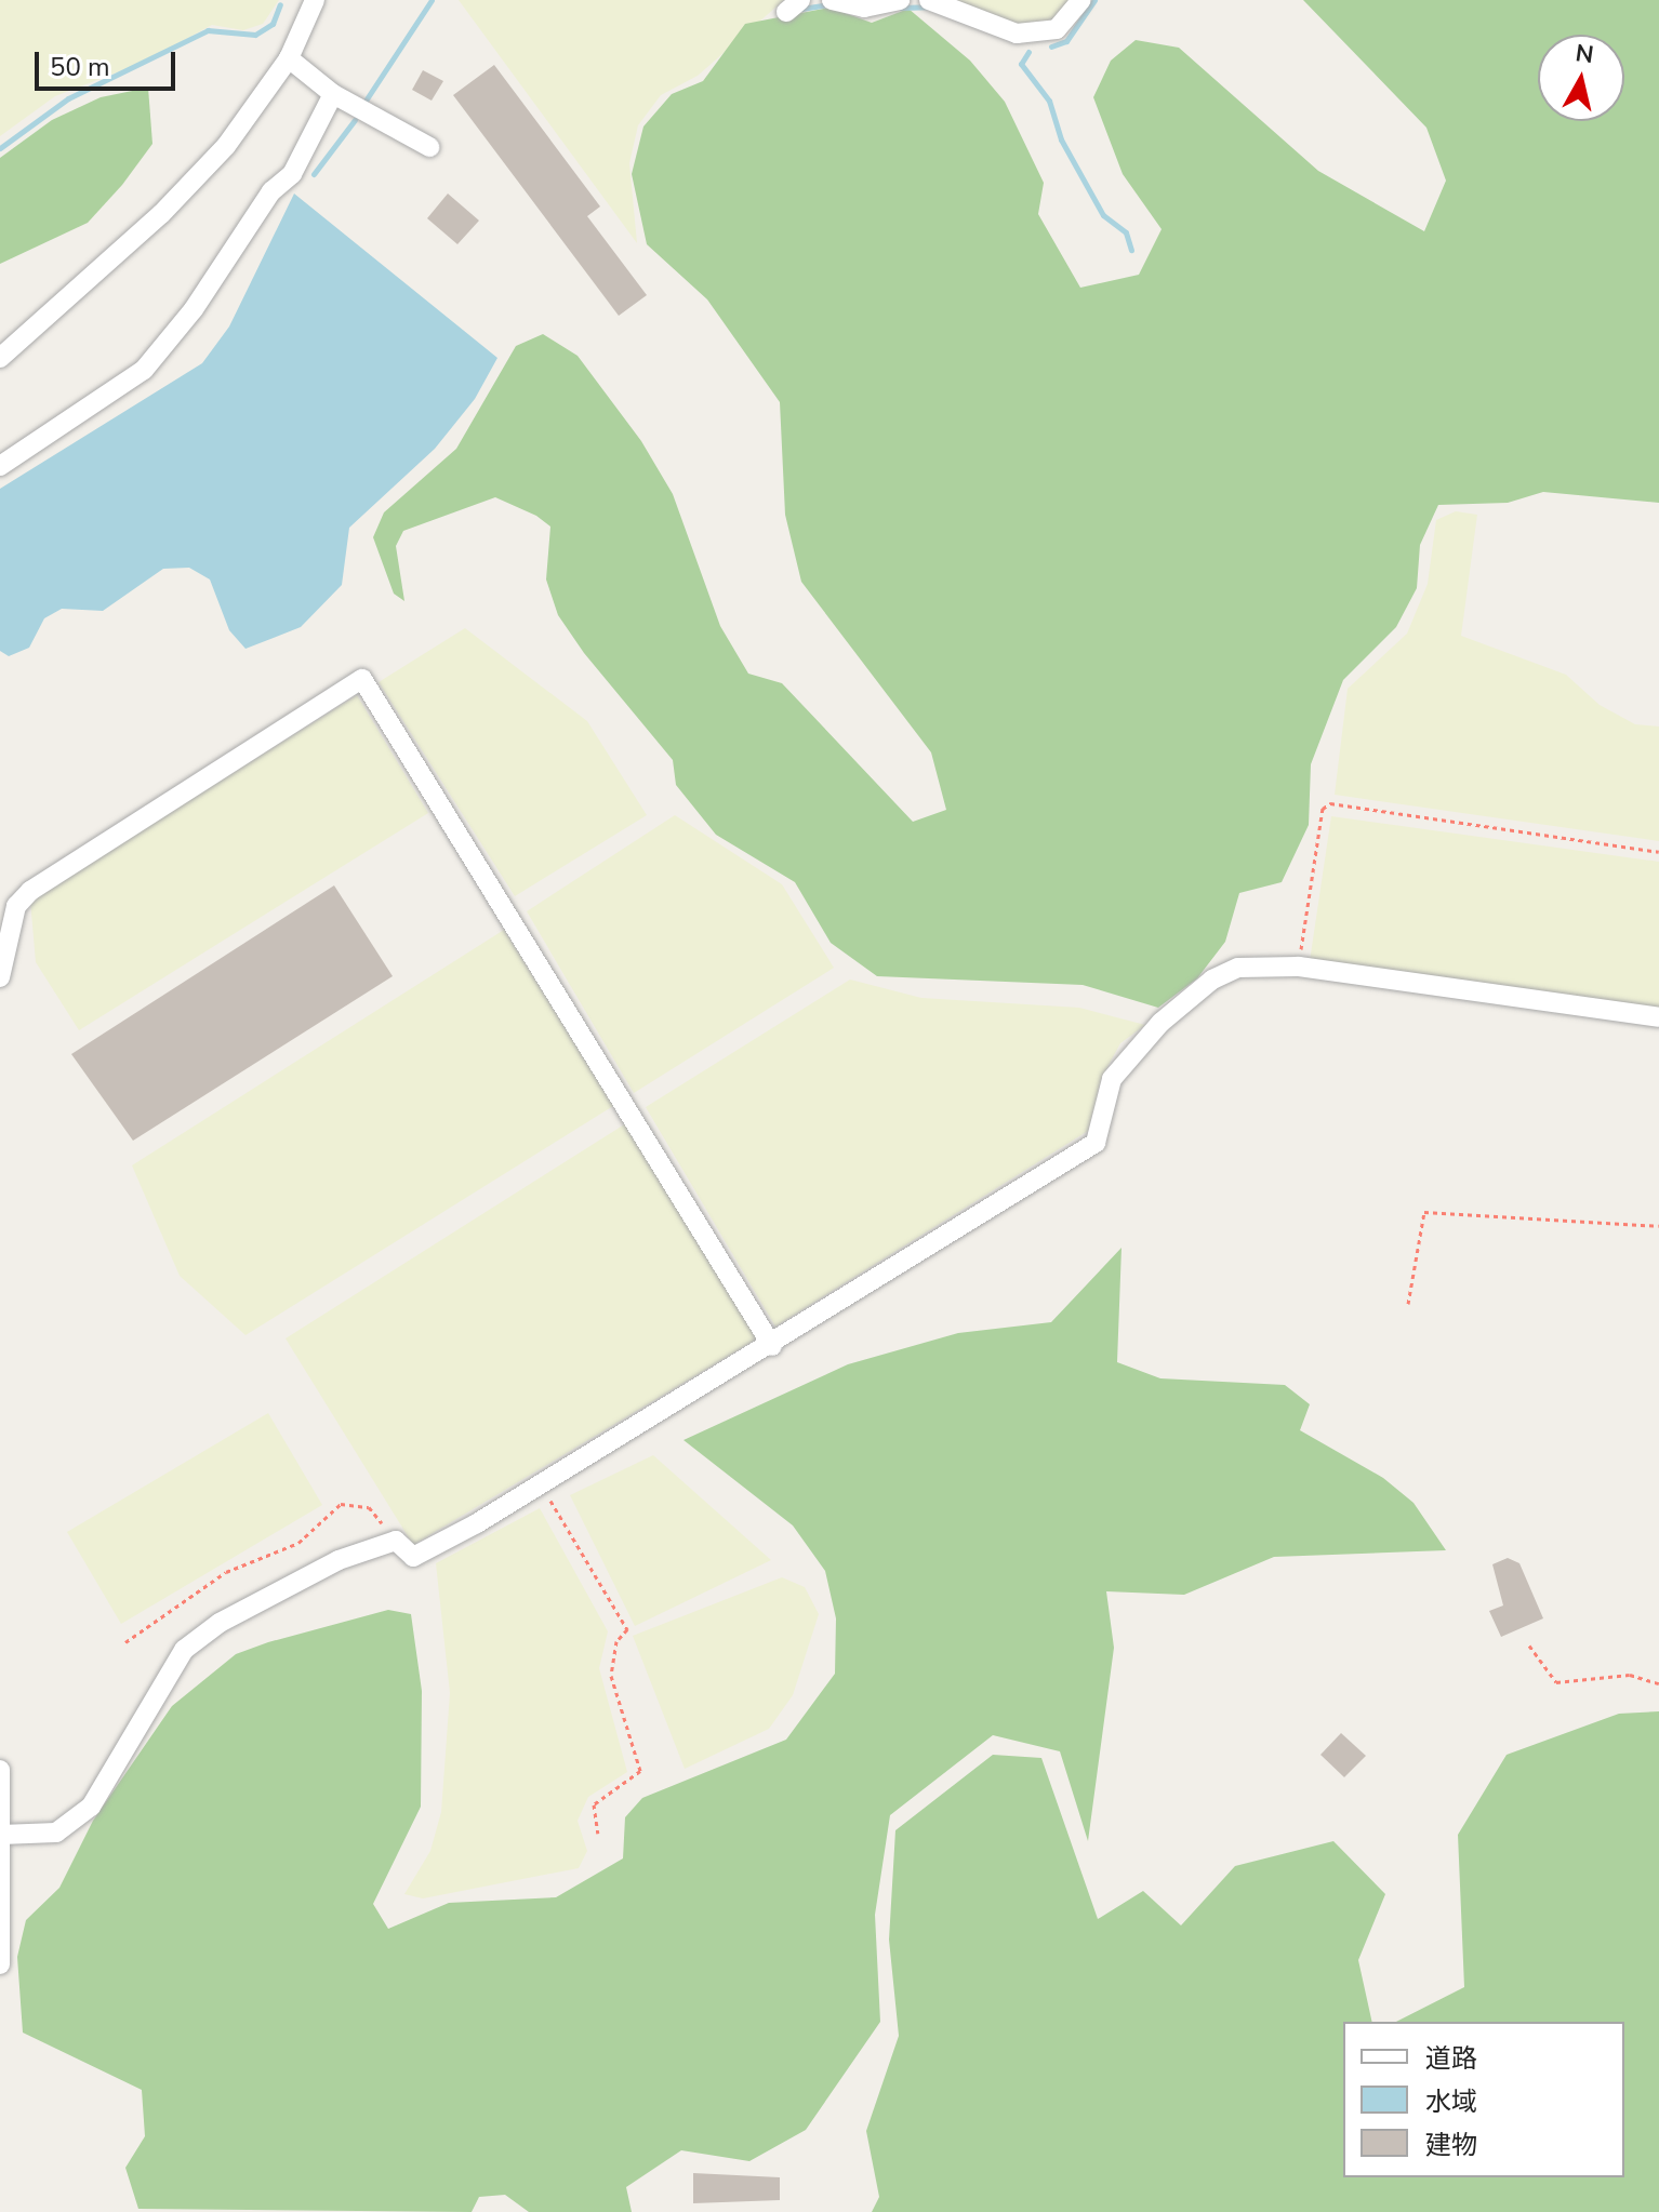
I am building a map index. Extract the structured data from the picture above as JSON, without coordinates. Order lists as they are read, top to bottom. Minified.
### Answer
{"legend":["道路","水域","建物"],"scale_bar":"50 m","north":"top"}
